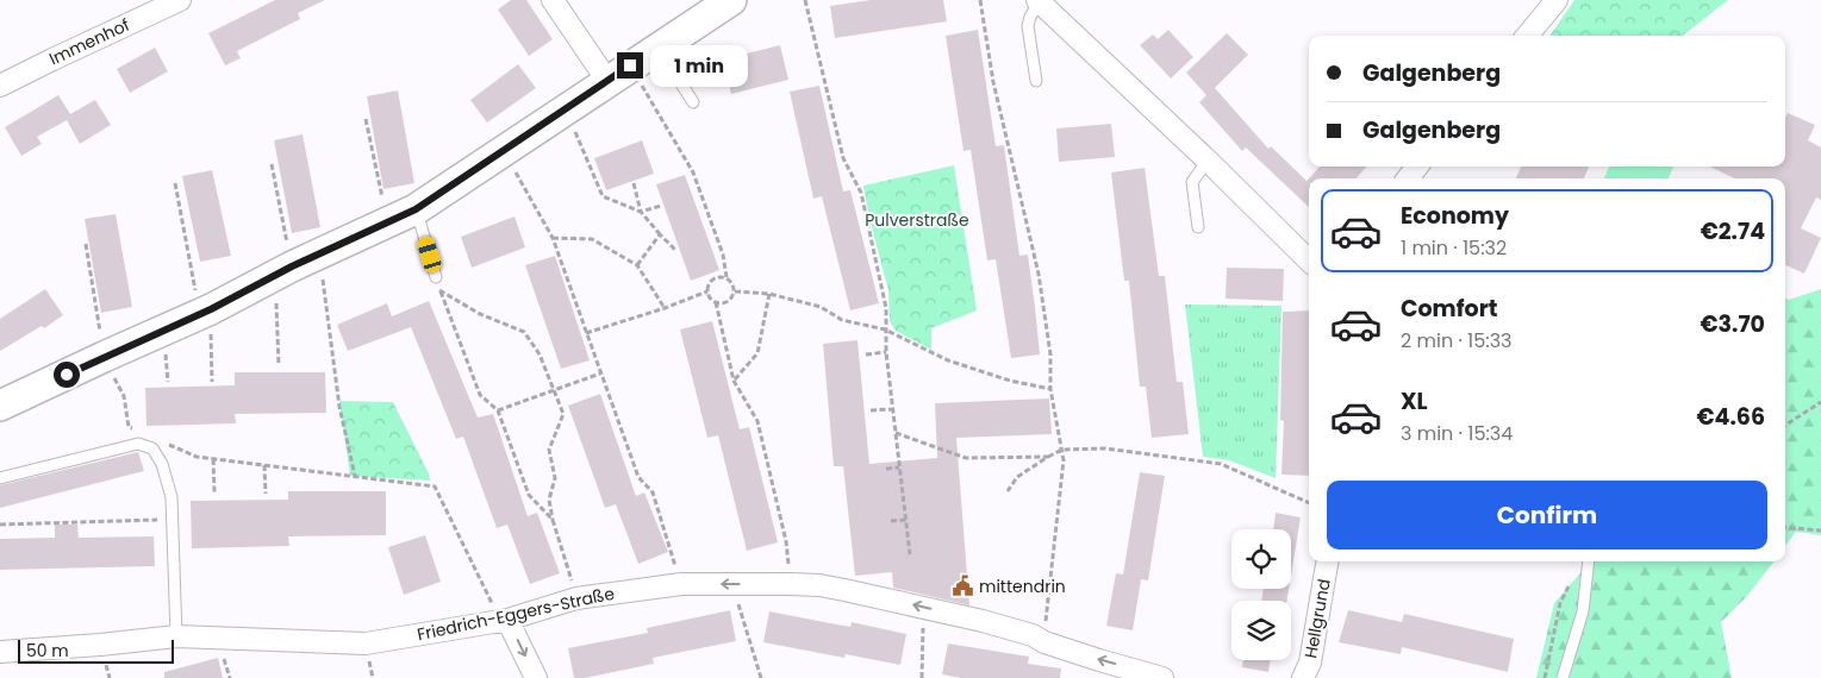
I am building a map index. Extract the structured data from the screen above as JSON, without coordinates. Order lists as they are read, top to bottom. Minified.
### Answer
{"streets":{"street":["Immenhof","Friedrich-Eggers-Straße","Hellgrund"]},"parks":["Pulverstraße"],"places":{"public building":["mittendrin"]},"scale_bar":"50 m","page":{"banner":["Galgenberg","Galgenberg"],"bubble":"1 min","list":[{"name":"Economy","note":"1 min · 15:32","value":"€2.74"},{"name":"Comfort","note":"2 min · 15:33","value":"€3.70"},{"name":"XL","note":"3 min · 15:34","value":"€4.66"}],"buttons":"Confirm","scale":"50 m"}}
